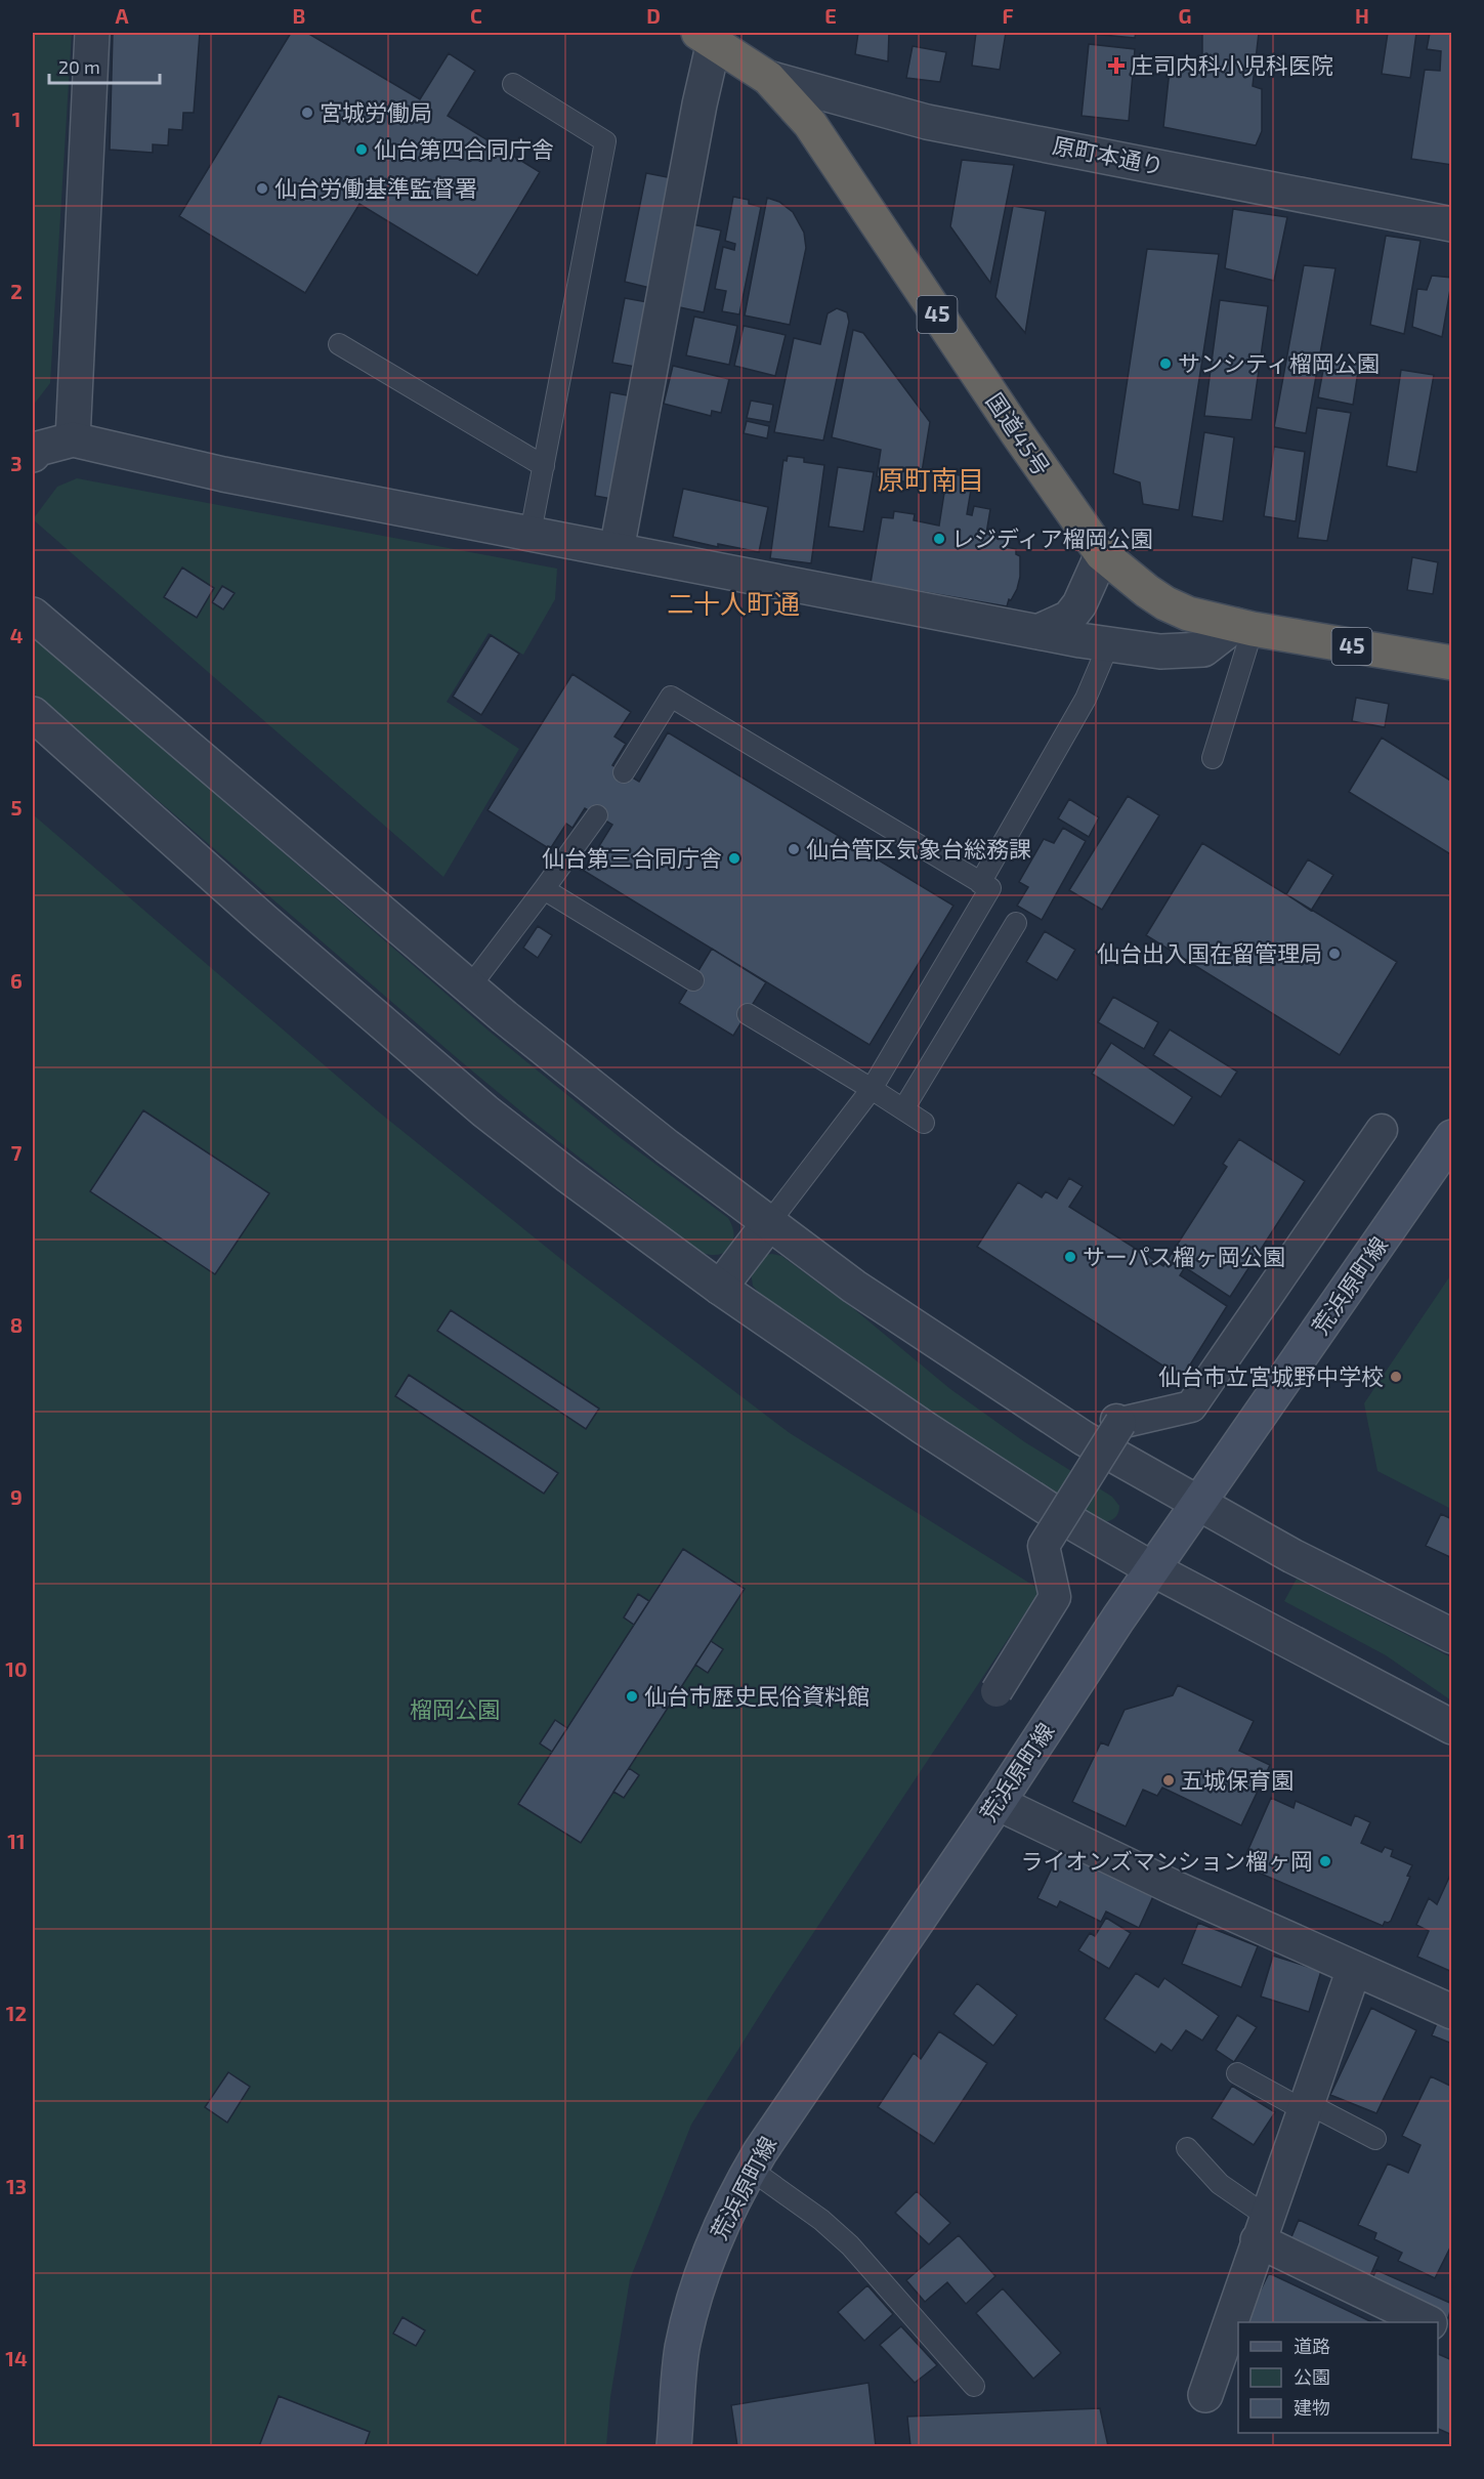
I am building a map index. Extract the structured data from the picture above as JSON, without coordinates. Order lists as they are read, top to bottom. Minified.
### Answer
{"streets":{"highway":["45","国道45号"],"main road":["荒浜原町線"],"street":["原町本通り"]},"crossings":[["原町本通り","国道45号"]],"districts":["原町南目","二十人町通"],"parks":["榴岡公園"],"places":{"health":["庄司内科小児科医院"],"other":["宮城労働局","仙台第四合同庁舎","仙台労働基準監督署","サンシティ榴岡公園","レジディア榴岡公園","仙台管区気象台総務課","仙台第三合同庁舎","仙台出入国在留管理局","サーパス榴ヶ岡公園","仙台市立宮城野中学校","仙台市歴史民俗資料館","五城保育園","ライオンズマンション榴ヶ岡"]},"legend":["道路","公園","建物"],"scale_bar":"20 m","grid":{"columns":["A","B","C","D","E","F","G","H"],"rows":["1","2","3","4","5","6","7","8","9","10","11","12","13","14"]}}
